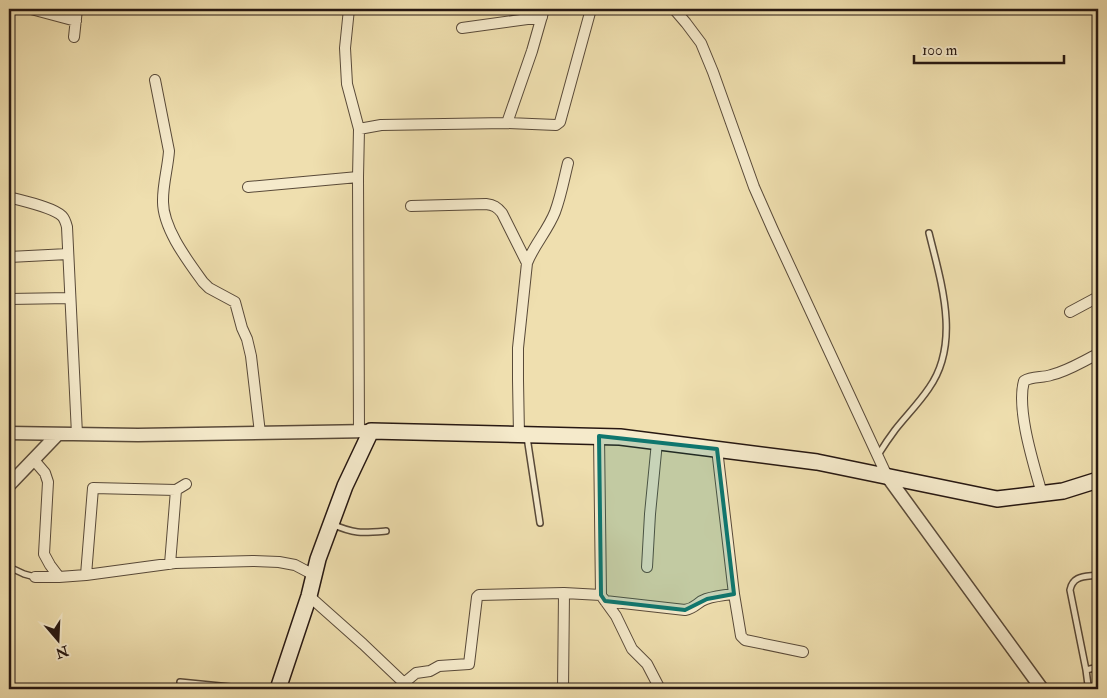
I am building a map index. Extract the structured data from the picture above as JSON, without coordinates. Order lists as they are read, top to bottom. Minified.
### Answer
{"scale_bar":"100 m","north":"bottom"}
